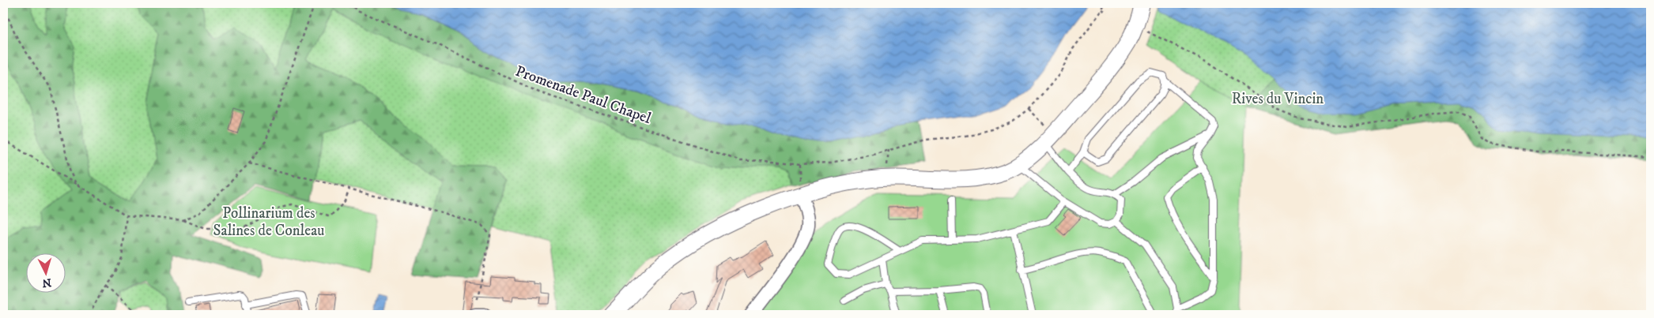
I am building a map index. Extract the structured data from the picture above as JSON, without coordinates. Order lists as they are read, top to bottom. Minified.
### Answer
{"streets":{"path":["Promenade Paul Chapel"]},"parks":["Rives du Vincin","Pollinarium des Salines de Conleau"],"north":"bottom"}
